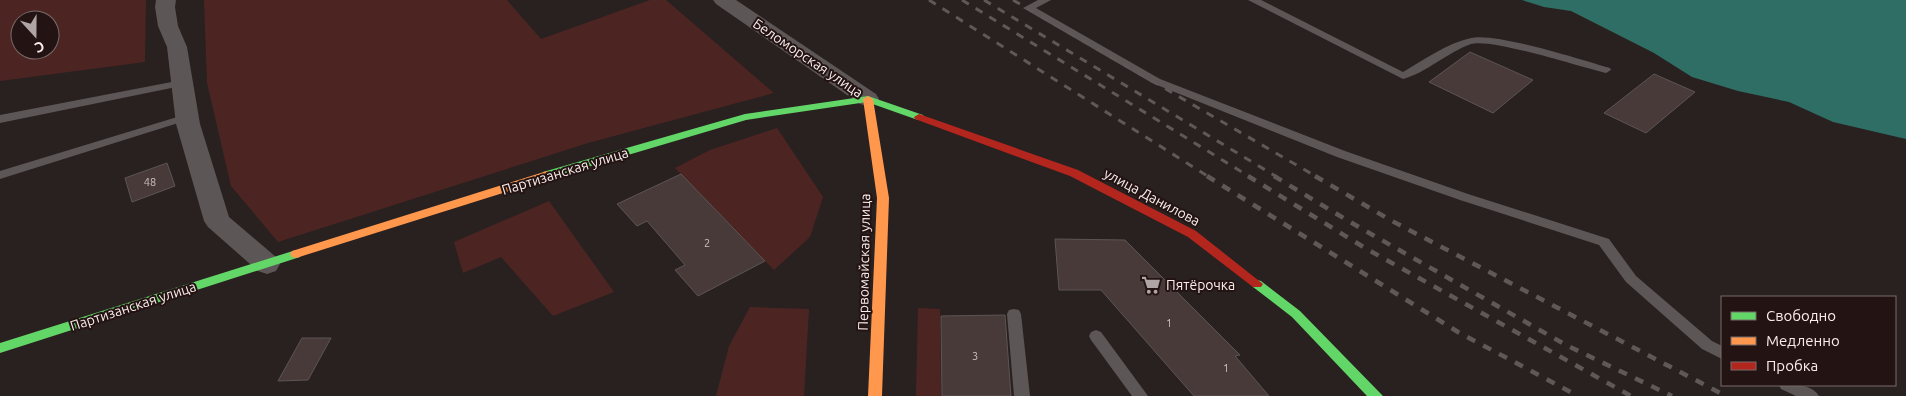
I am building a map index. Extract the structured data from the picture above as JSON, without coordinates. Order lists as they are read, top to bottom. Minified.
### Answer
{"streets":{"main road":["Партизанская улица","улица Данилова","Первомайская улица"],"street":["Беломорская улица"]},"crossings":[["Беломорская улица","Партизанская улица"],["Беломорская улица","улица Данилова"],["Беломорская улица","Первомайская улица"],["Партизанская улица","улица Данилова"],["Партизанская улица","Первомайская улица"],["улица Данилова","Первомайская улица"]],"places":{"supermarket":["Пятёрочка"]},"house_numbers":["48","2","1","3","1"],"legend":["Свободно","Медленно","Пробка"],"north":"bottom"}
